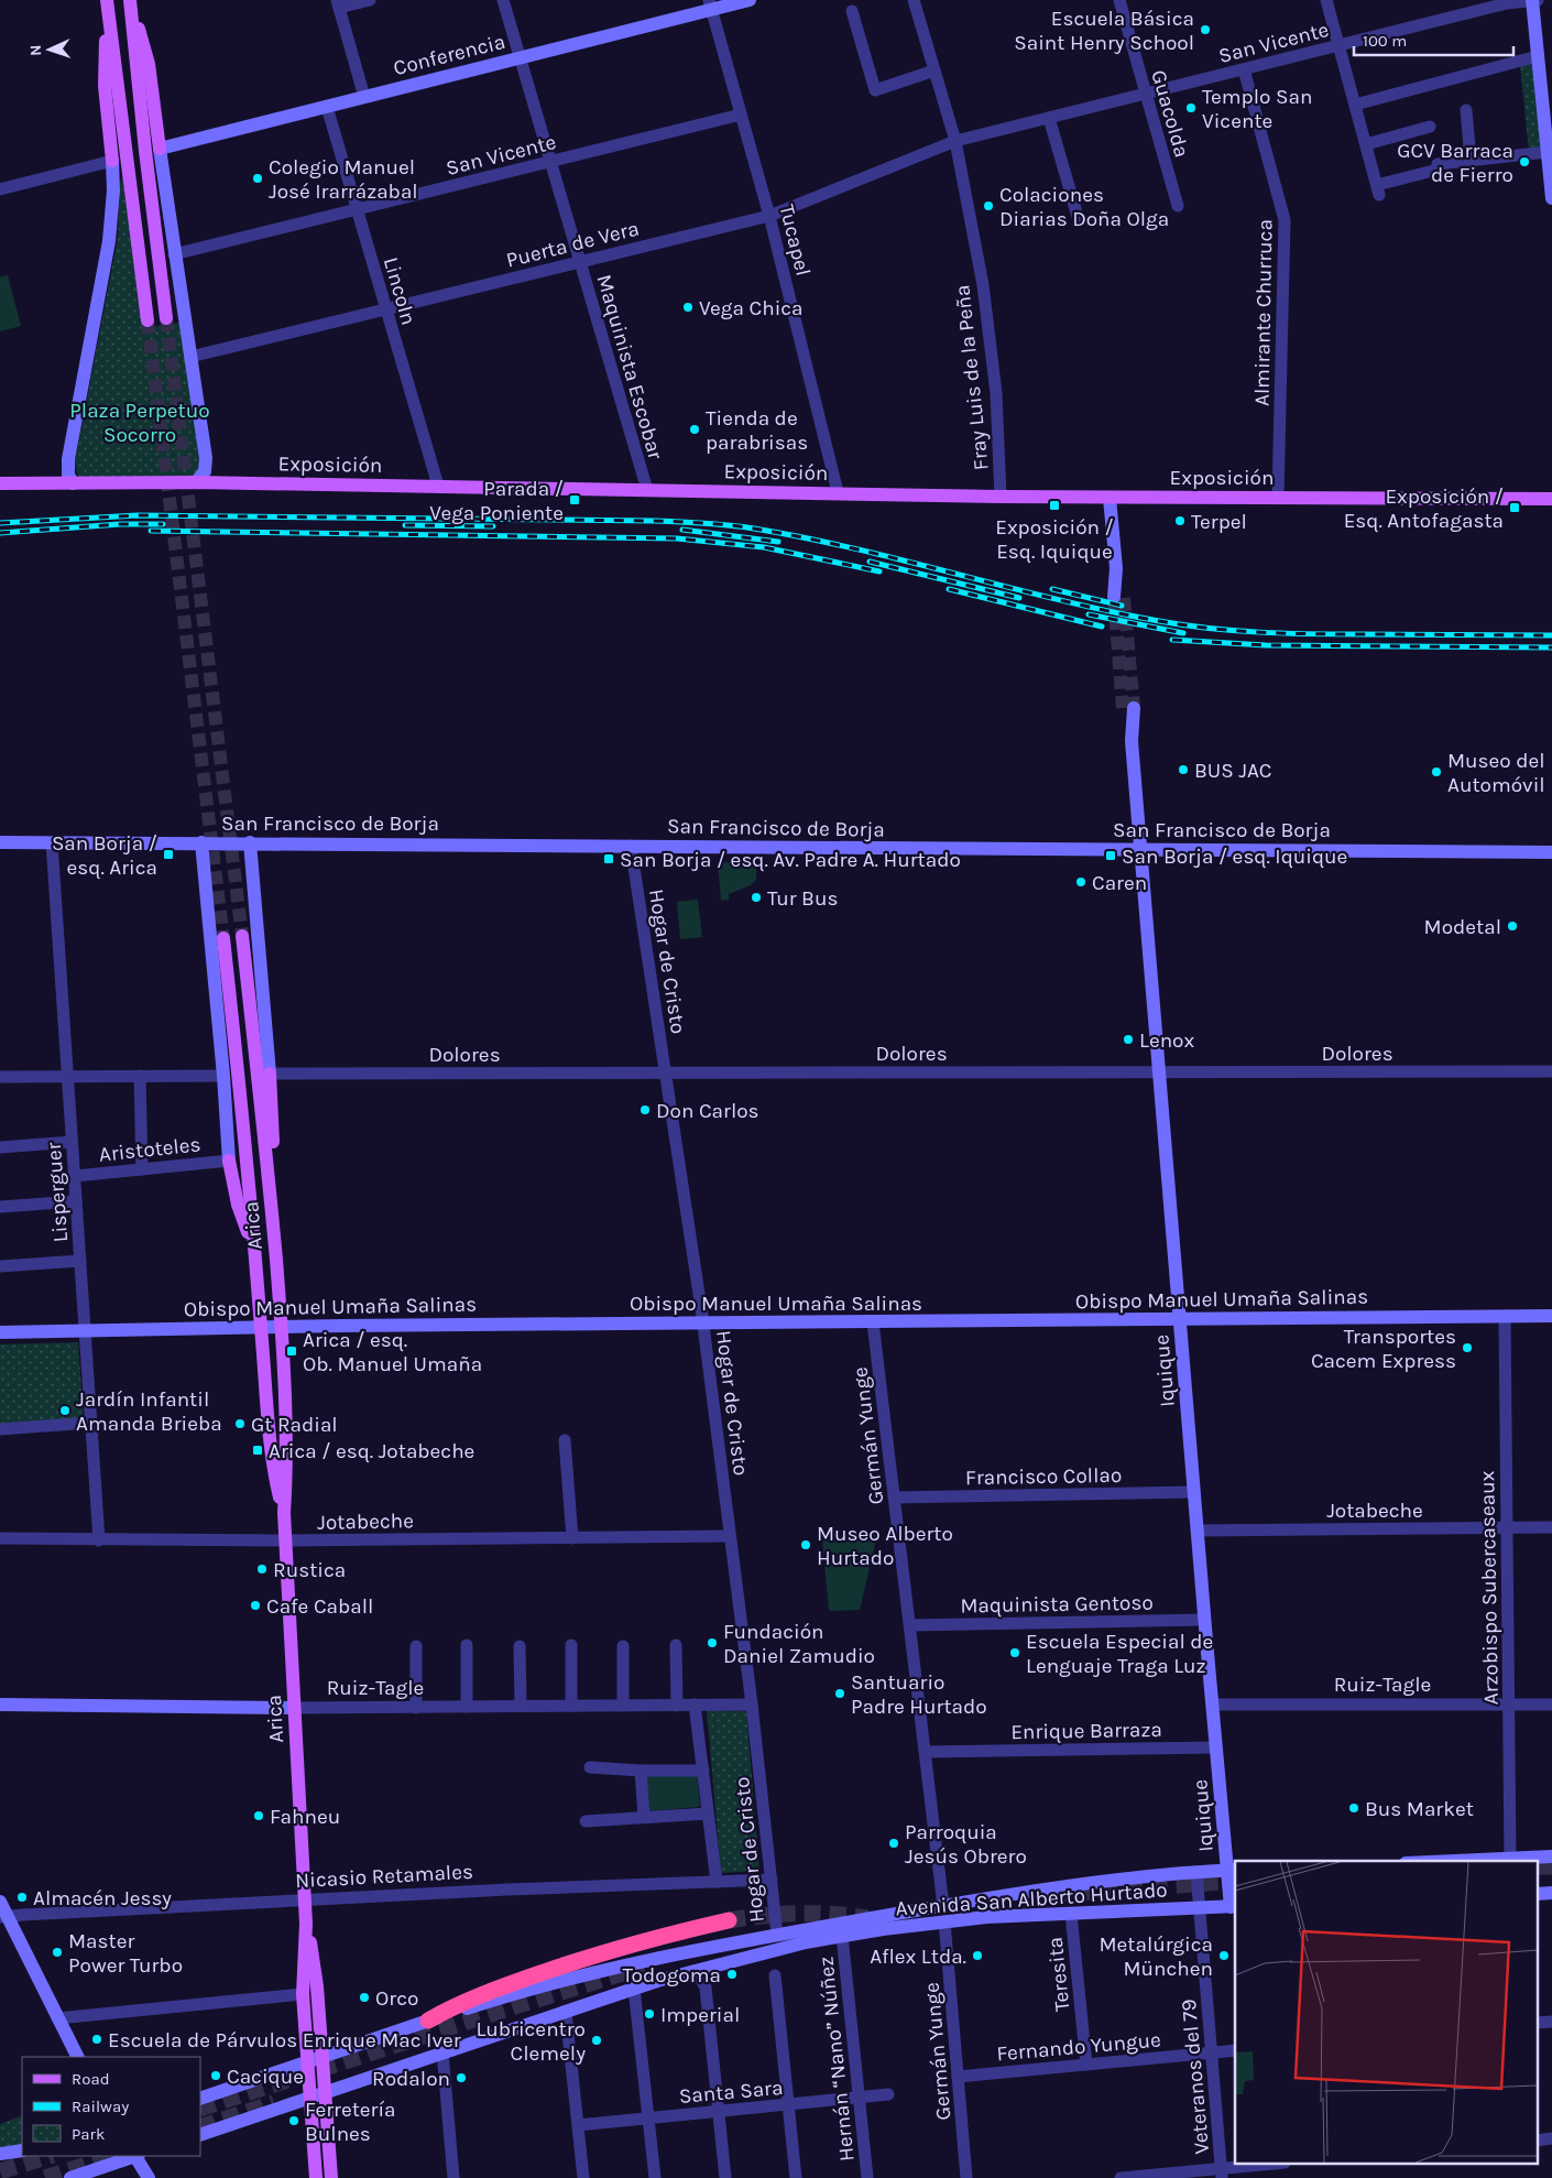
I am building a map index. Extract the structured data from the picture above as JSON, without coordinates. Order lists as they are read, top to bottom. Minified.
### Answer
{"streets":{"main road":["Exposición","Arica"],"street":["San Vicente","Conferencia","Guacolda","Tucapel","Puerta de Vera","Lincoln","Almirante Churruca","Maquinista Escobar","Fray Luis de la Peña","San Francisco de Borja","Hogar de Cristo","Dolores","Aristoteles","Lisperguer","Obispo Manuel Umaña Salinas","Iquique","Germán Yunge","Francisco Collao","Jotabeche","Arzobispo Subercaseaux","Maquinista Gentoso","Ruiz-Tagle","Enrique Barraza","Nicasio Retamales","Avenida San Alberto Hurtado","Teresita","Fernando Yungue","Hernán “Nano” Núñez","Veteranos del 79","Santa Sara"]},"crossings":[["San Vicente","Guacolda"],["San Vicente","Tucapel"],["San Vicente","Puerta de Vera"],["San Vicente","Lincoln"],["San Vicente","Almirante Churruca"],["San Vicente","Maquinista Escobar"],["San Vicente","Fray Luis de la Peña"],["Conferencia","Tucapel"],["Conferencia","Lincoln"],["Conferencia","Maquinista Escobar"],["Tucapel","Puerta de Vera"],["Tucapel","Exposición"],["Puerta de Vera","Lincoln"],["Puerta de Vera","Maquinista Escobar"],["Puerta de Vera","Fray Luis de la Peña"],["Lincoln","Exposición"],["Almirante Churruca","Exposición"],["Maquinista Escobar","Exposición"],["Fray Luis de la Peña","Exposición"],["San Francisco de Borja","Hogar de Cristo"],["San Francisco de Borja","Lisperguer"],["San Francisco de Borja","Iquique"],["Hogar de Cristo","Dolores"],["Hogar de Cristo","Obispo Manuel Umaña Salinas"],["Hogar de Cristo","Jotabeche"],["Hogar de Cristo","Ruiz-Tagle"],["Hogar de Cristo","Nicasio Retamales"],["Hogar de Cristo","Avenida San Alberto Hurtado"],["Dolores","Iquique"],["Aristoteles","Lisperguer"],["Lisperguer","Obispo Manuel Umaña Salinas"],["Lisperguer","Jotabeche"],["Arica","Obispo Manuel Umaña Salinas"],["Arica","Jotabeche"],["Arica","Ruiz-Tagle"],["Arica","Nicasio Retamales"],["Arica","Avenida San Alberto Hurtado"],["Obispo Manuel Umaña Salinas","Iquique"],["Obispo Manuel Umaña Salinas","Germán Yunge"],["Obispo Manuel Umaña Salinas","Arzobispo Subercaseaux"],["Iquique","Francisco Collao"],["Iquique","Jotabeche"],["Iquique","Maquinista Gentoso"],["Iquique","Ruiz-Tagle"],["Iquique","Enrique Barraza"],["Iquique","Avenida San Alberto Hurtado"],["Germán Yunge","Francisco Collao"],["Germán Yunge","Maquinista Gentoso"],["Germán Yunge","Enrique Barraza"],["Germán Yunge","Avenida San Alberto Hurtado"],["Germán Yunge","Fernando Yungue"],["Jotabeche","Arzobispo Subercaseaux"],["Arzobispo Subercaseaux","Ruiz-Tagle"],["Avenida San Alberto Hurtado","Teresita"],["Avenida San Alberto Hurtado","Hernán “Nano” Núñez"],["Avenida San Alberto Hurtado","Veteranos del 79"],["Teresita","Fernando Yungue"],["Fernando Yungue","Veteranos del 79"],["Hernán “Nano” Núñez","Santa Sara"]],"parks":["Plaza Perpetuo Socorro"],"places":{"other":["Escuela Básica Saint Henry School","Templo San Vicente","GCV Barraca de Fierro","Colegio Manuel José Irarrázabal","Colaciones Diarias Doña Olga","Vega Chica","Tienda de parabrisas","Terpel","BUS JAC","Museo del Automóvil","Caren","Tur Bus","Modetal","Lenox","Don Carlos","Transportes Cacem Express","Jardín Infantil Amanda Brieba","Gt Radial","Museo Alberto Hurtado","Rustica","Cafe Caball","Fundación Daniel Zamudio","Escuela Especial de Lenguaje Traga Luz","Santuario Padre Hurtado","Bus Market","Fahneu","Parroquia Jesús Obrero","Almacén Jessy","Master Power Turbo","Aflex Ltda.","Metalúrgica München","Todogoma","Orco","Imperial","Escuela de Párvulos Enrique Mac Iver","Lubricentro Clemely","Cacique","Rodalon","Ferretería Bulnes"],"transit":["Parada / Vega Poniente","Exposición / Esq. Iquique","Exposición / Esq. Antofagasta","San Borja / esq. Arica","San Borja / esq. Iquique","San Borja / esq. Av. Padre A. Hurtado","Arica / esq. Ob. Manuel Umaña","Arica / esq. Jotabeche"]},"legend":["Road","Railway","Park"],"scale_bar":"100 m","north":"left"}
